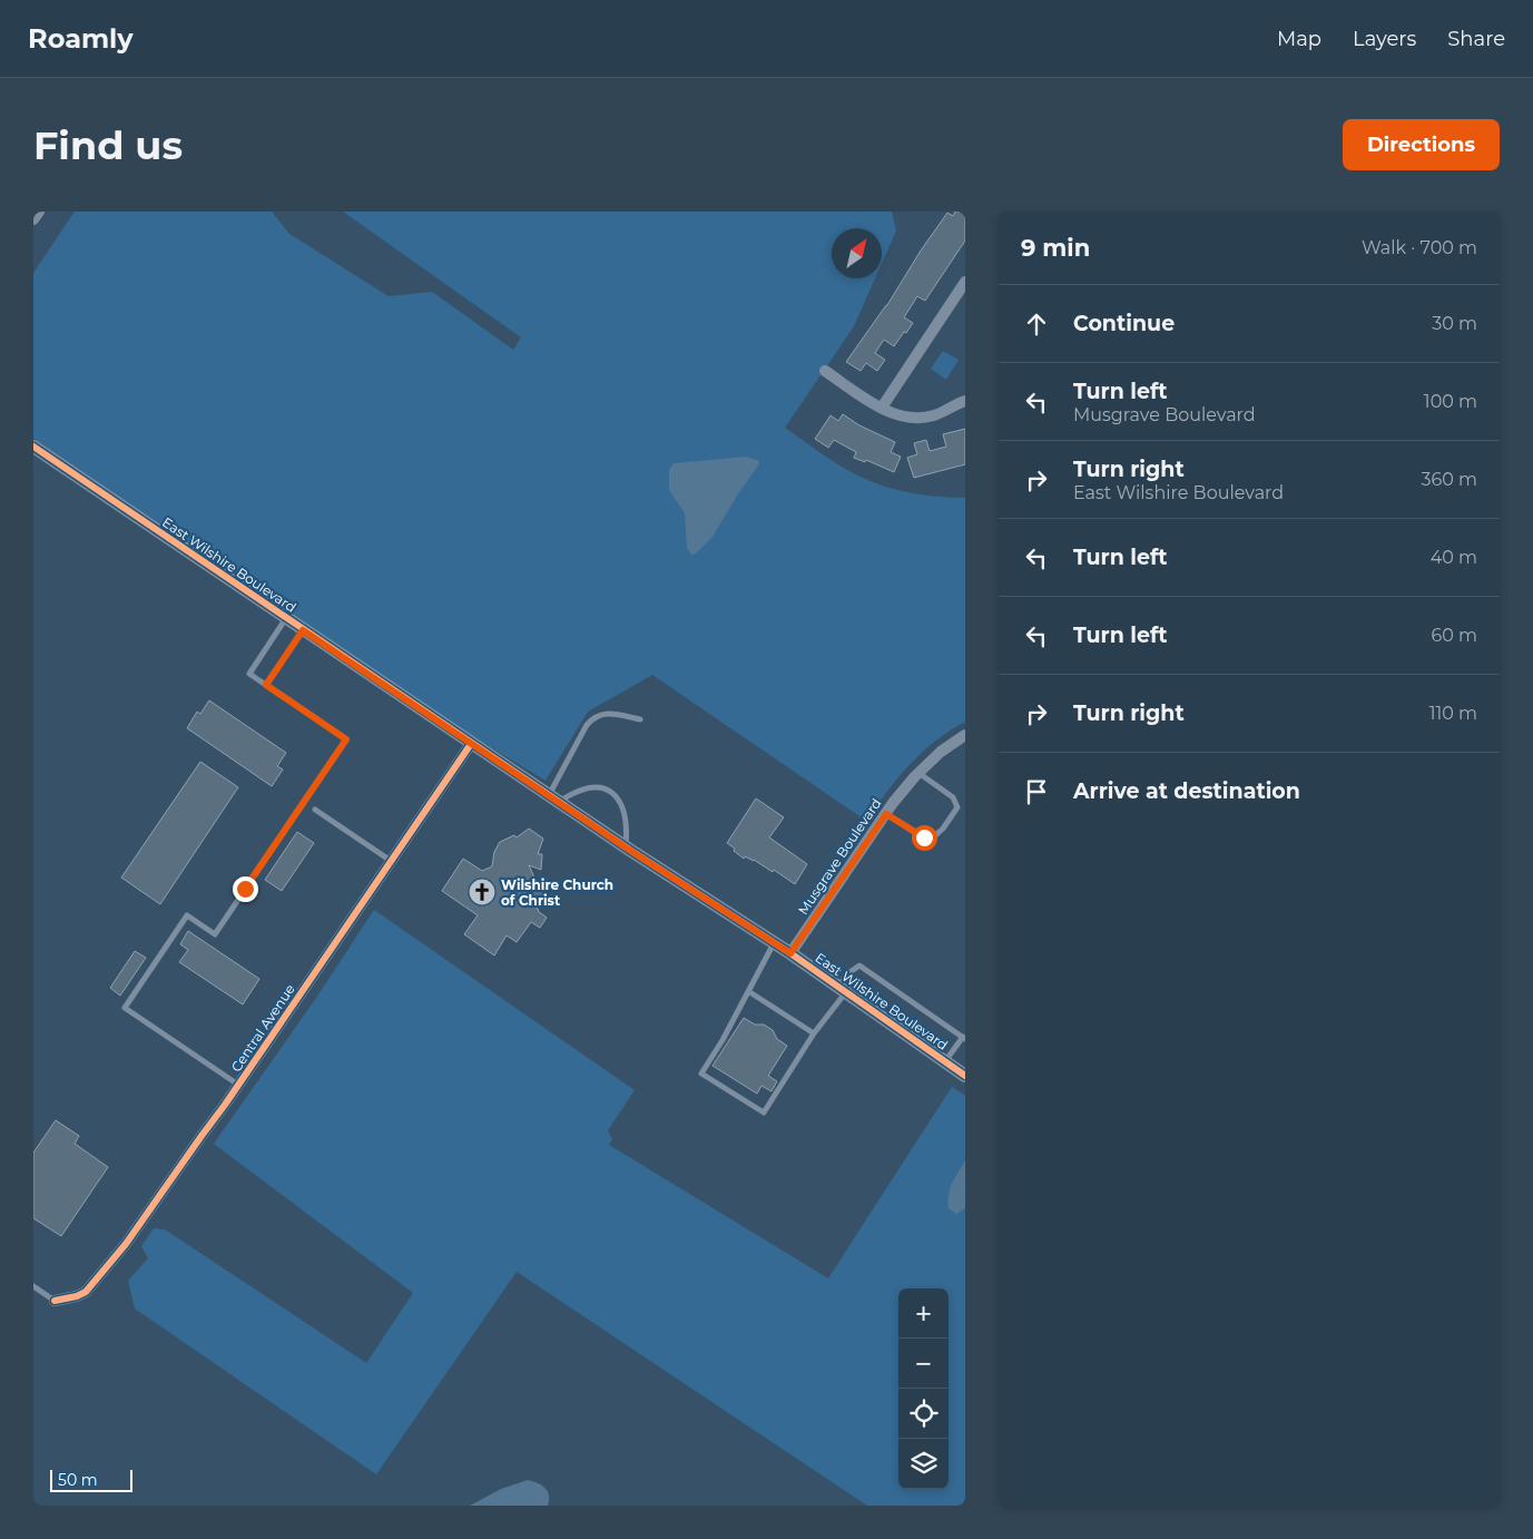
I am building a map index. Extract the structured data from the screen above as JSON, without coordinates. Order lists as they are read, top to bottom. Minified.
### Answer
{"streets":{"street":["East Wilshire Boulevard","Musgrave Boulevard","Central Avenue"]},"crossings":[["East Wilshire Boulevard","Musgrave Boulevard"],["East Wilshire Boulevard","Central Avenue"]],"places":{"church":["Wilshire Church of Christ"]},"scale_bar":"50 m","north":"top right","page":{"header":"Roamly","nav":["Map","Layers","Share"],"buttons":"Directions","title":"Find us","heading":["9 min","Walk · 700 m"],"list":[["Continue","30 m"],["Turn left","Musgrave Boulevard","100 m"],["Turn right","East Wilshire Boulevard","360 m"],["Turn left","40 m"],["Turn left","60 m"],["Turn right","110 m"],"Arrive at destination"],"map_buttons":["+","−"],"scale":"50 m"}}
